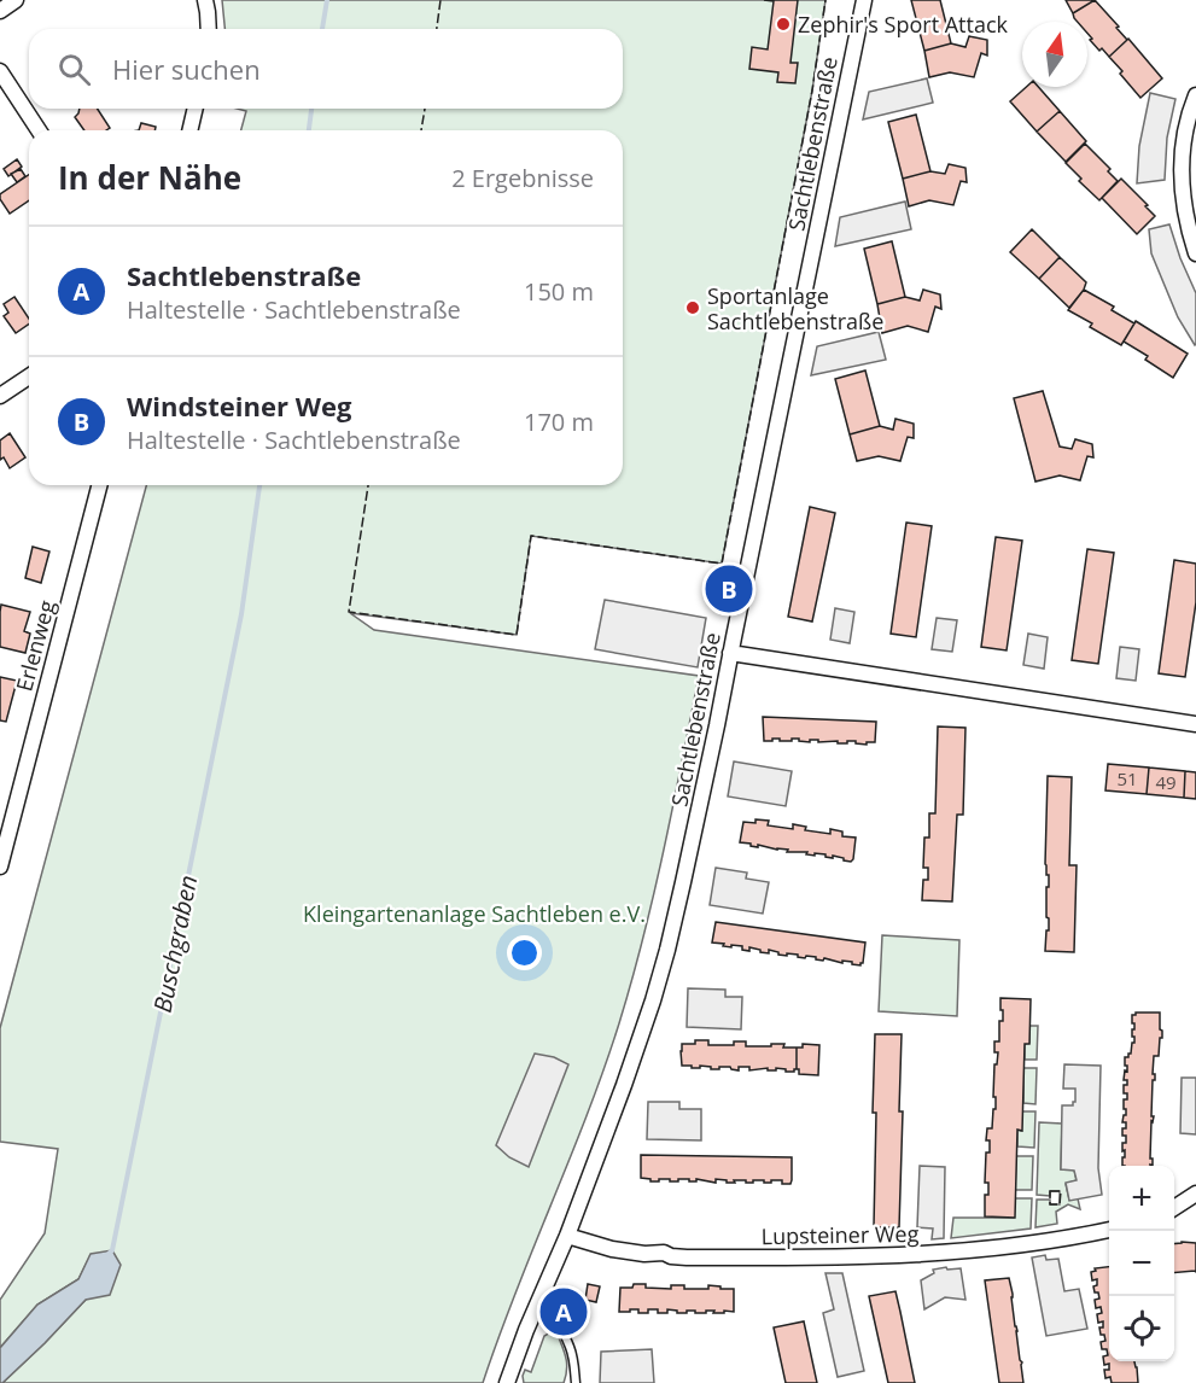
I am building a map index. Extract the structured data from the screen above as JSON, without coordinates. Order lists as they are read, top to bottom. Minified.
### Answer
{"streets":{"street":["Sachtlebenstraße","Erlenweg","Lupsteiner Weg"]},"crossings":[["Sachtlebenstraße","Lupsteiner Weg"]],"water":["Buschgraben"],"parks":["Kleingartenanlage Sachtleben e.V."],"places":["Zephir's Sport Attack","Sportanlage Sachtlebenstraße"],"house_numbers":["51","49"],"north":"top","page":{"search":"Hier suchen","heading":["In der Nähe","2 Ergebnisse"],"list":[{"mark":"A","name":"Sachtlebenstraße","note":"Haltestelle · Sachtlebenstraße","value":"150 m"},{"mark":"B","name":"Windsteiner Weg","note":"Haltestelle · Sachtlebenstraße","value":"170 m"}],"pins":["B","A"],"map_buttons":["+","−"]}}
